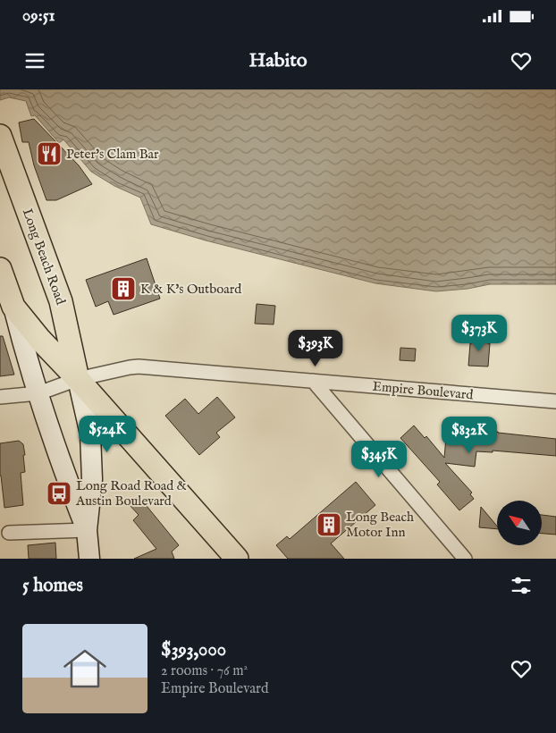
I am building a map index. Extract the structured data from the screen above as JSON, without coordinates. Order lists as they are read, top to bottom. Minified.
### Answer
{"streets":{"main road":["Long Beach Road"],"street":["Empire Boulevard"]},"crossings":[["Long Beach Road","Empire Boulevard"]],"places":{"restaurant":["Peter's Clam Bar"],"building":["K & K's Outboard","Long Beach Motor Inn"],"bus stop":["Long Road Road & Austin Boulevard"]},"north":"top left","page":{"status":"09:51","header":"Habito","price":["$373K","$393K","$524K","$832K","$345K"],"heading":"5 homes","list":[{"name":"$393,000","note":"2 rooms · 76 m² · Empire Boulevard"}]}}
